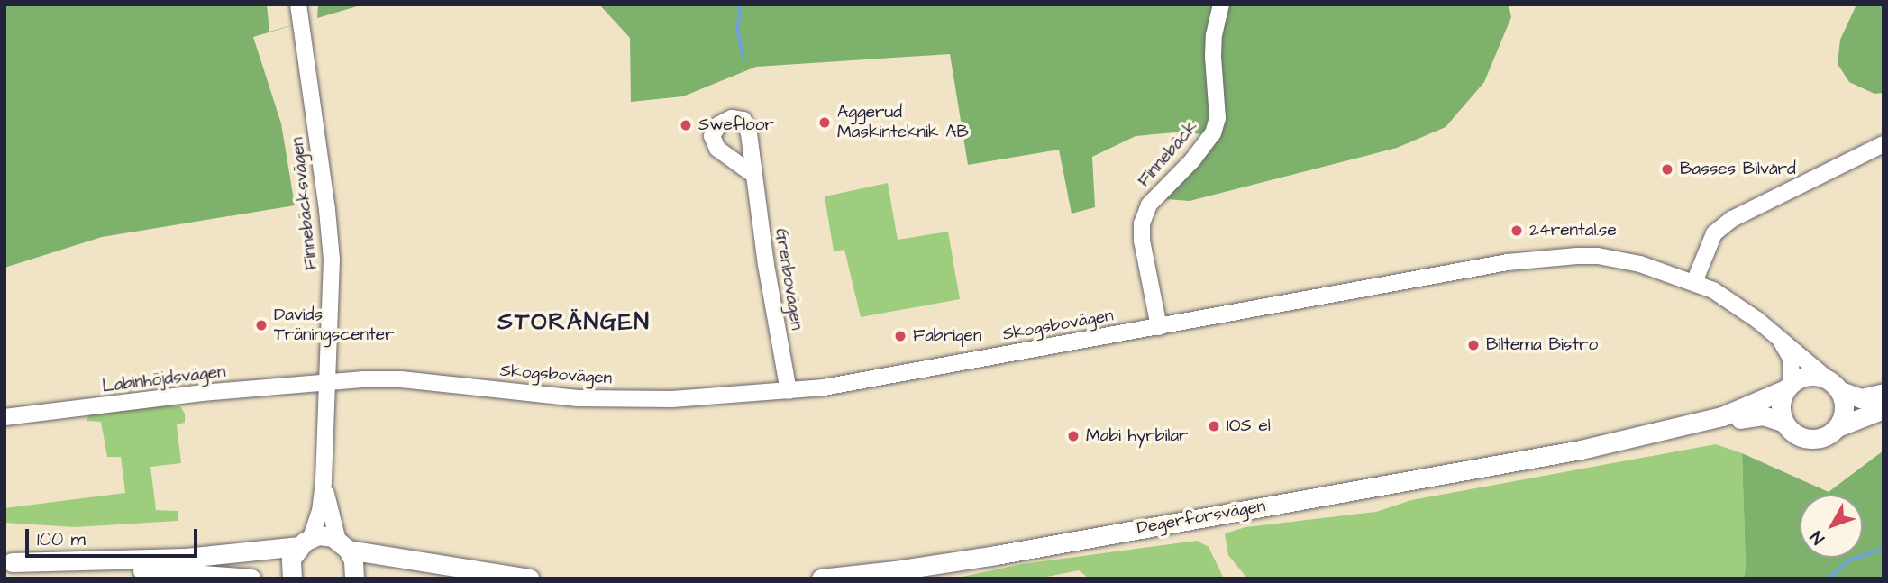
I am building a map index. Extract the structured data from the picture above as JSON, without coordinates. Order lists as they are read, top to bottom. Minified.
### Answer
{"streets":{"main road":["Degerforsvägen"],"street":["Finnebäck","Finnebäcksvägen","Grenbovägen","Skogsbovägen","Labinhöjdsvägen"]},"crossings":[["Finnebäck","Skogsbovägen"],["Finnebäcksvägen","Skogsbovägen"],["Finnebäcksvägen","Labinhöjdsvägen"],["Grenbovägen","Skogsbovägen"],["Skogsbovägen","Labinhöjdsvägen"],["Skogsbovägen","Degerforsvägen"]],"districts":["STORÄNGEN"],"places":["Aggerud Maskinteknik AB","Swefloor","Basses Bilvård","24rental.se","Davids Träningscenter","Fabriqen","Biltema Bistro","IOS el","Mabi hyrbilar"],"scale_bar":"100 m","north":"bottom left"}
